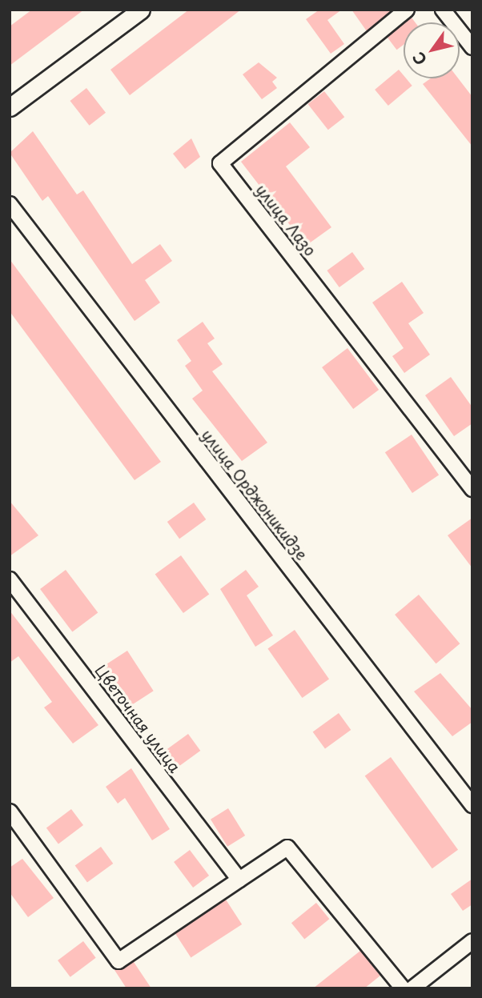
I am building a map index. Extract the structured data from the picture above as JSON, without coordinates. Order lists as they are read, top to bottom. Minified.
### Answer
{"streets":{"street":["улица Лазо","улица Орджоникидзе","Цветочная улица"]},"north":"bottom left"}
